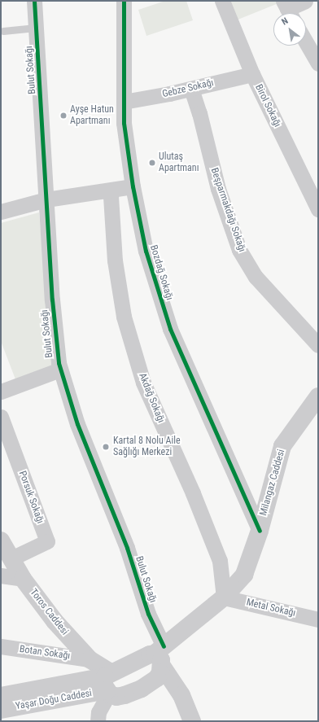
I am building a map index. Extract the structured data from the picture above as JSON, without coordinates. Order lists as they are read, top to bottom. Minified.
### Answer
{"streets":{"street":["Bulut Sokağı","Gebze Sokağı","Birol Sokağı","Beşparmakdağı Sokağı","Bozdağ Sokağı","Akdağ Sokağı","Milangaz Caddesi","Porsuk Sokağı","Metal Sokağı","Toros Caddesi","Botan Sokağı","Yaşar Doğu Caddesi"]},"crossings":[["Bulut Sokağı","Milangaz Caddesi"],["Gebze Sokağı","Birol Sokağı"],["Gebze Sokağı","Beşparmakdağı Sokağı"],["Gebze Sokağı","Bozdağ Sokağı"],["Bozdağ Sokağı","Milangaz Caddesi"],["Akdağ Sokağı","Milangaz Caddesi"],["Akdağ Sokağı","Metal Sokağı"],["Milangaz Caddesi","Metal Sokağı"],["Porsuk Sokağı","Toros Caddesi"],["Toros Caddesi","Botan Sokağı"],["Toros Caddesi","Yaşar Doğu Caddesi"]],"places":["Ayşe Hatun Apartmanı","Ulutaş Apartmanı","Kartal 8 Nolu Aile Sağlığı Merkezi"],"north":"top left"}
